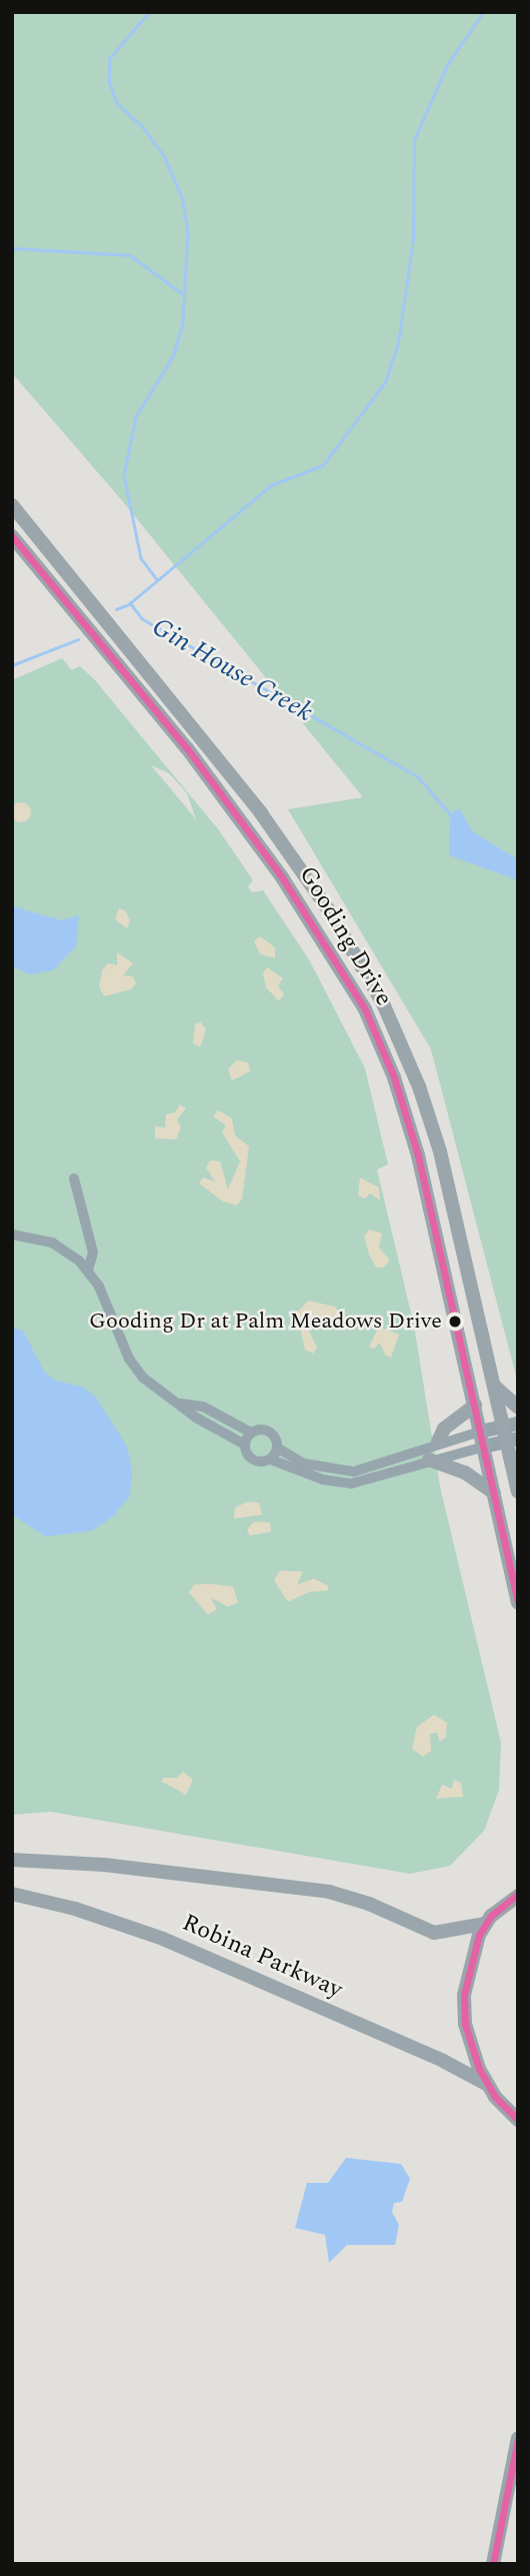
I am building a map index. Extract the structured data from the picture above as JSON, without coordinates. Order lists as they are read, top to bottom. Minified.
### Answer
{"streets":{"main road":["Gooding Drive","Robina Parkway"]},"water":["Gin House Creek"],"places":["Gooding Dr at Palm Meadows Drive"]}
